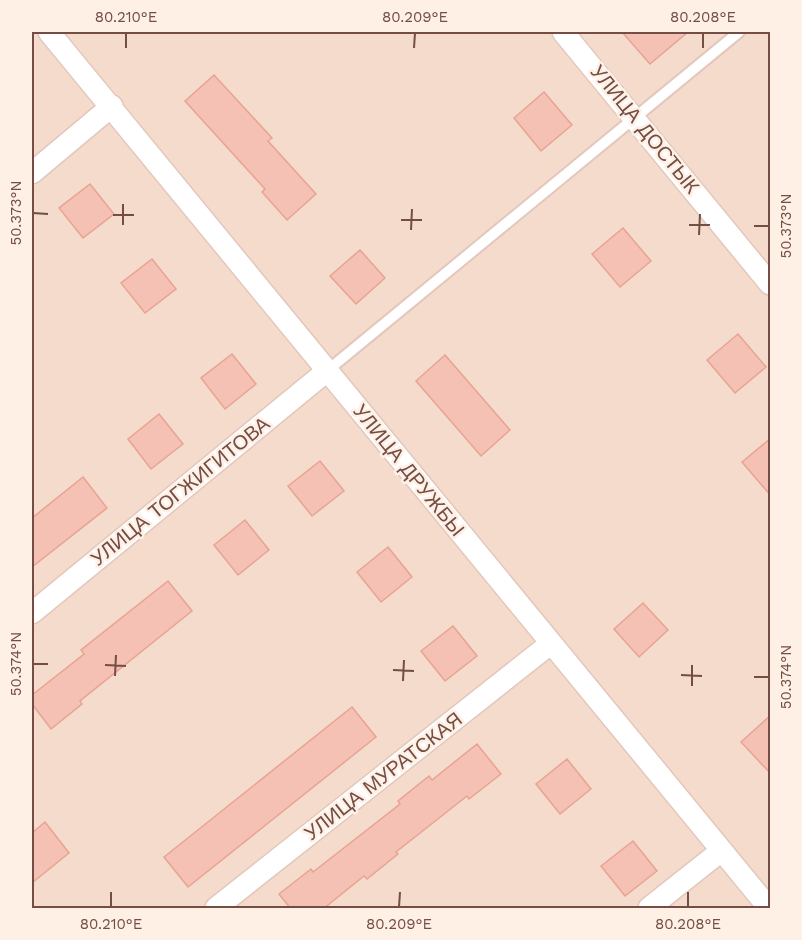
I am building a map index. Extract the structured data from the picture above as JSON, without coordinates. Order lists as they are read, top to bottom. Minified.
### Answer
{"streets":{"street":["УЛИЦА ДОСТЫК","УЛИЦА ДРУЖБЫ","УЛИЦА ТОГЖИГИТОВА","УЛИЦА МУРАТСКАЯ"]},"crossings":[["УЛИЦА ДРУЖБЫ","УЛИЦА ТОГЖИГИТОВА"],["УЛИЦА ДРУЖБЫ","УЛИЦА МУРАТСКАЯ"]],"coordinates":["80.210°E","80.209°E","80.208°E","50.373°N","50.374°N"]}
